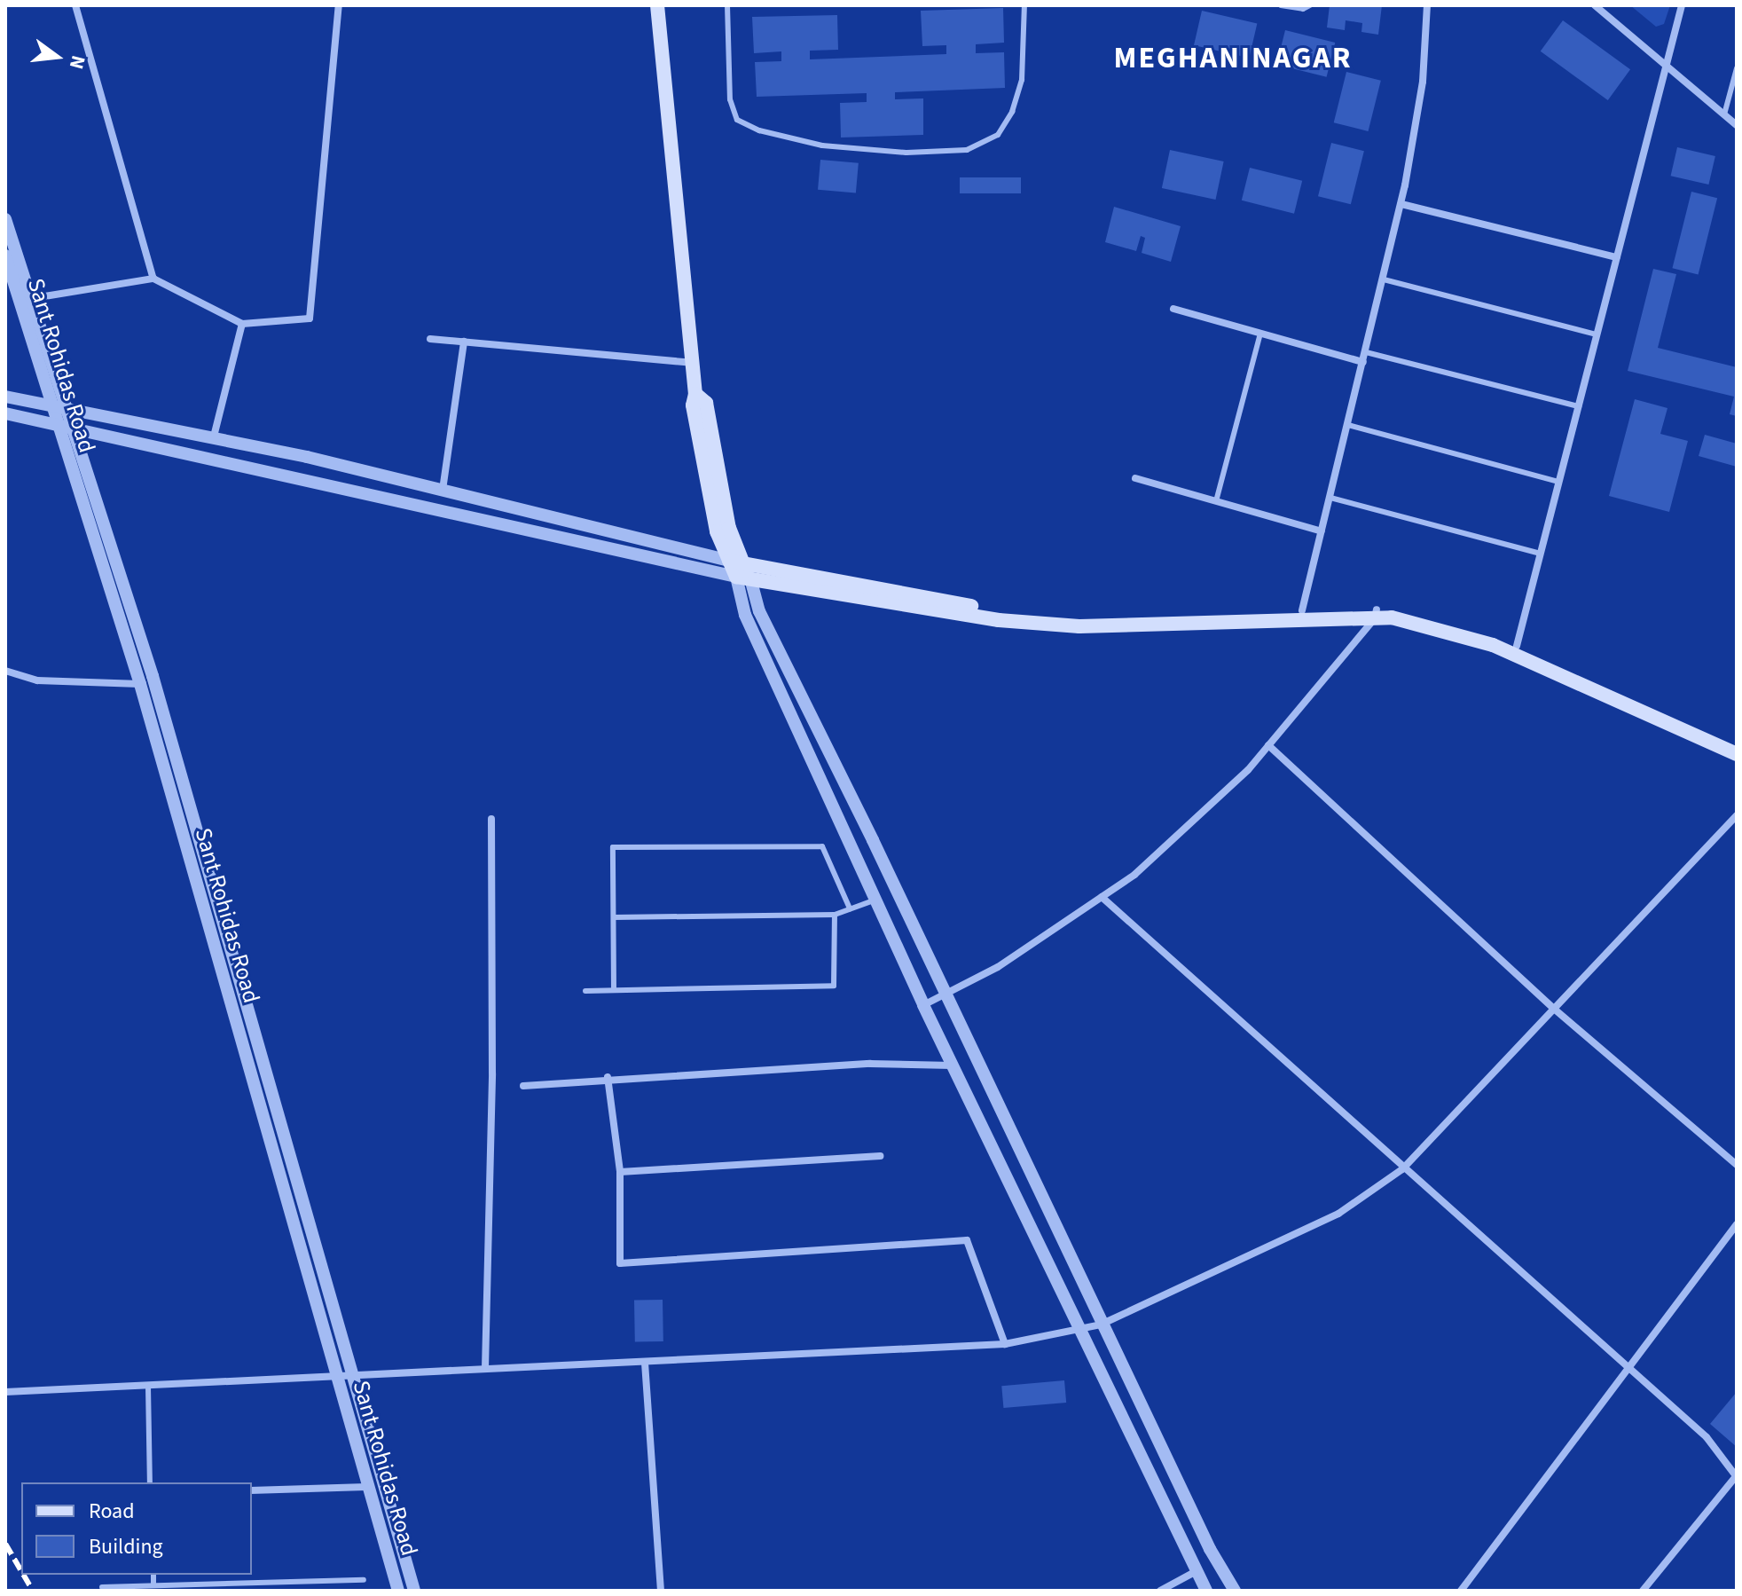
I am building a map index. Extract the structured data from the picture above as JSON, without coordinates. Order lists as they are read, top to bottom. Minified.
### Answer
{"streets":{"street":["Sant Rohidas Road"]},"districts":["MEGHANINAGAR"],"legend":["Road","Building"],"north":"right"}
